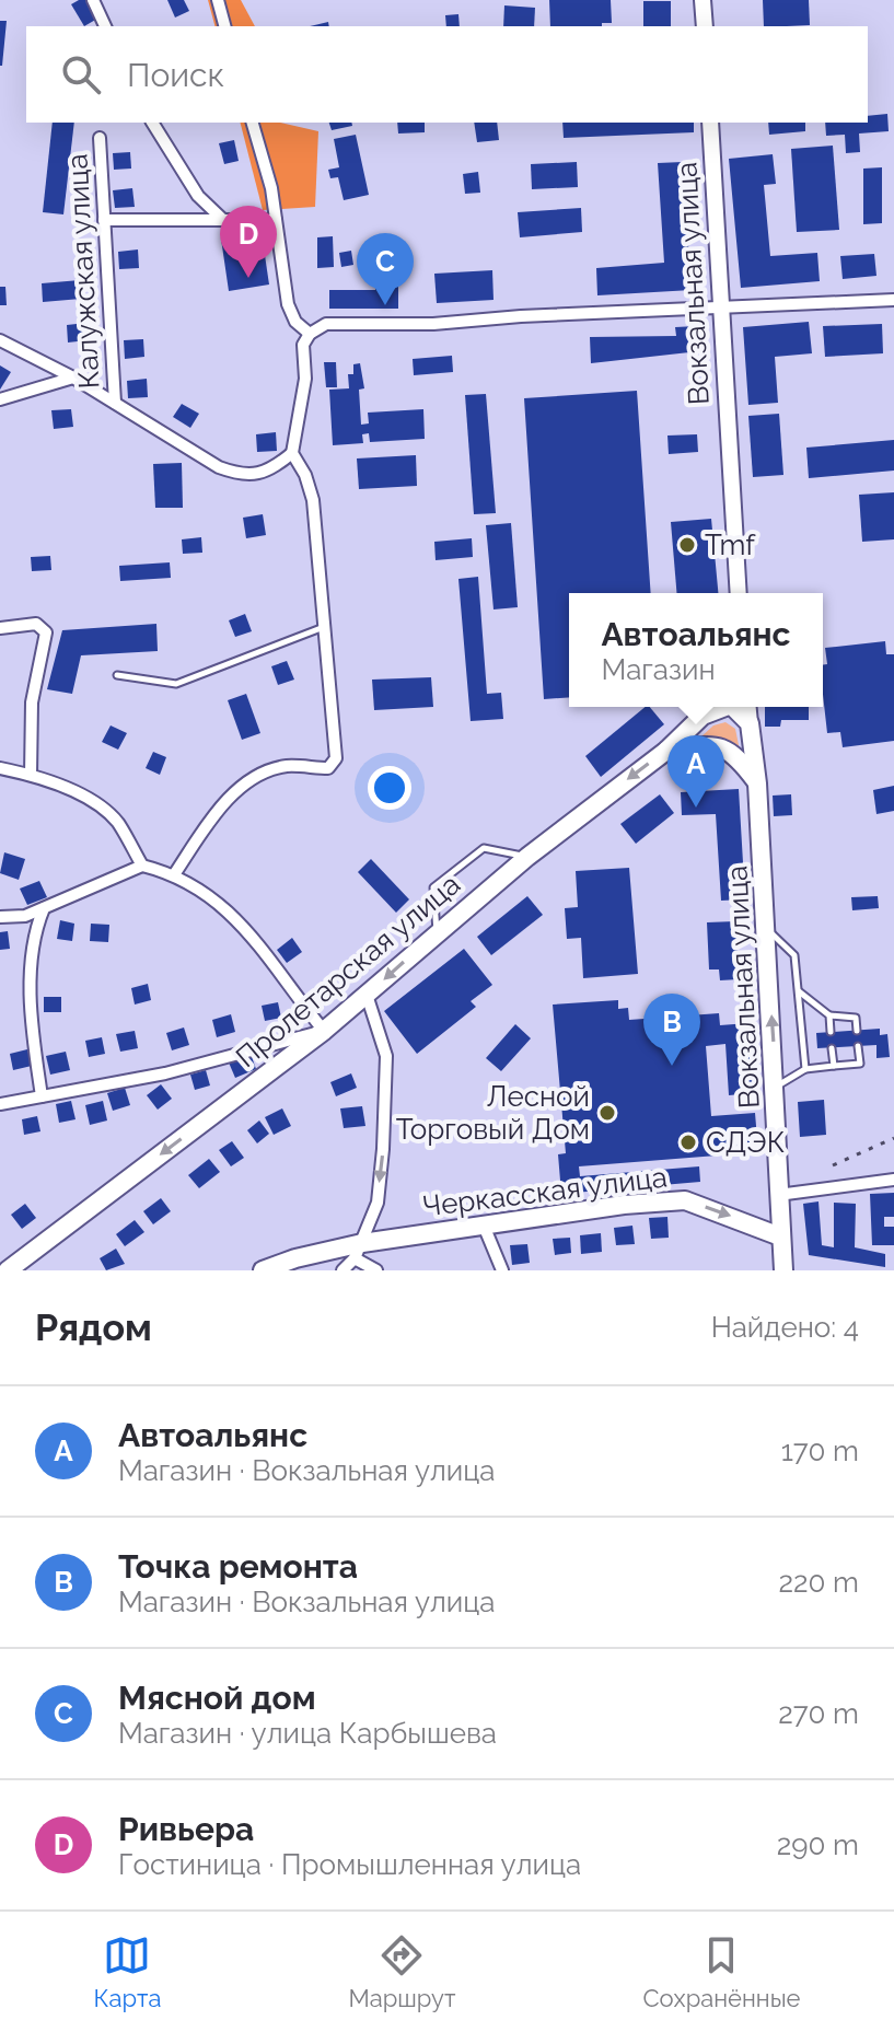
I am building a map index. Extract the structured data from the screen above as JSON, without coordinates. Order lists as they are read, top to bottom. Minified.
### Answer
{"streets":{"main road":["Вокзальная улица","Пролетарская улица","Черкасская улица"],"street":["Калужская улица"]},"crossings":[["Вокзальная улица","Черкасская улица"]],"one_way":["Пролетарская улица","Черкасская улица"],"places":["Tmf","Лесной Торговый Дом","СДЭК"],"page":{"search":"Поиск","pins":["D","C","A","B"],"popup":["Автоальянс","Магазин"],"heading":["Рядом","Найдено: 4"],"list":[{"mark":"A","name":"Автоальянс","note":"Магазин · Вокзальная улица","value":"170 m"},{"mark":"B","name":"Точка ремонта","note":"Магазин · Вокзальная улица","value":"220 m"},{"mark":"C","name":"Мясной дом","note":"Магазин · улица Карбышева","value":"270 m"},{"mark":"D","name":"Ривьера","note":"Гостиница · Промышленная улица","value":"290 m"}],"nav":["Карта","Маршрут","Сохранённые"]}}
